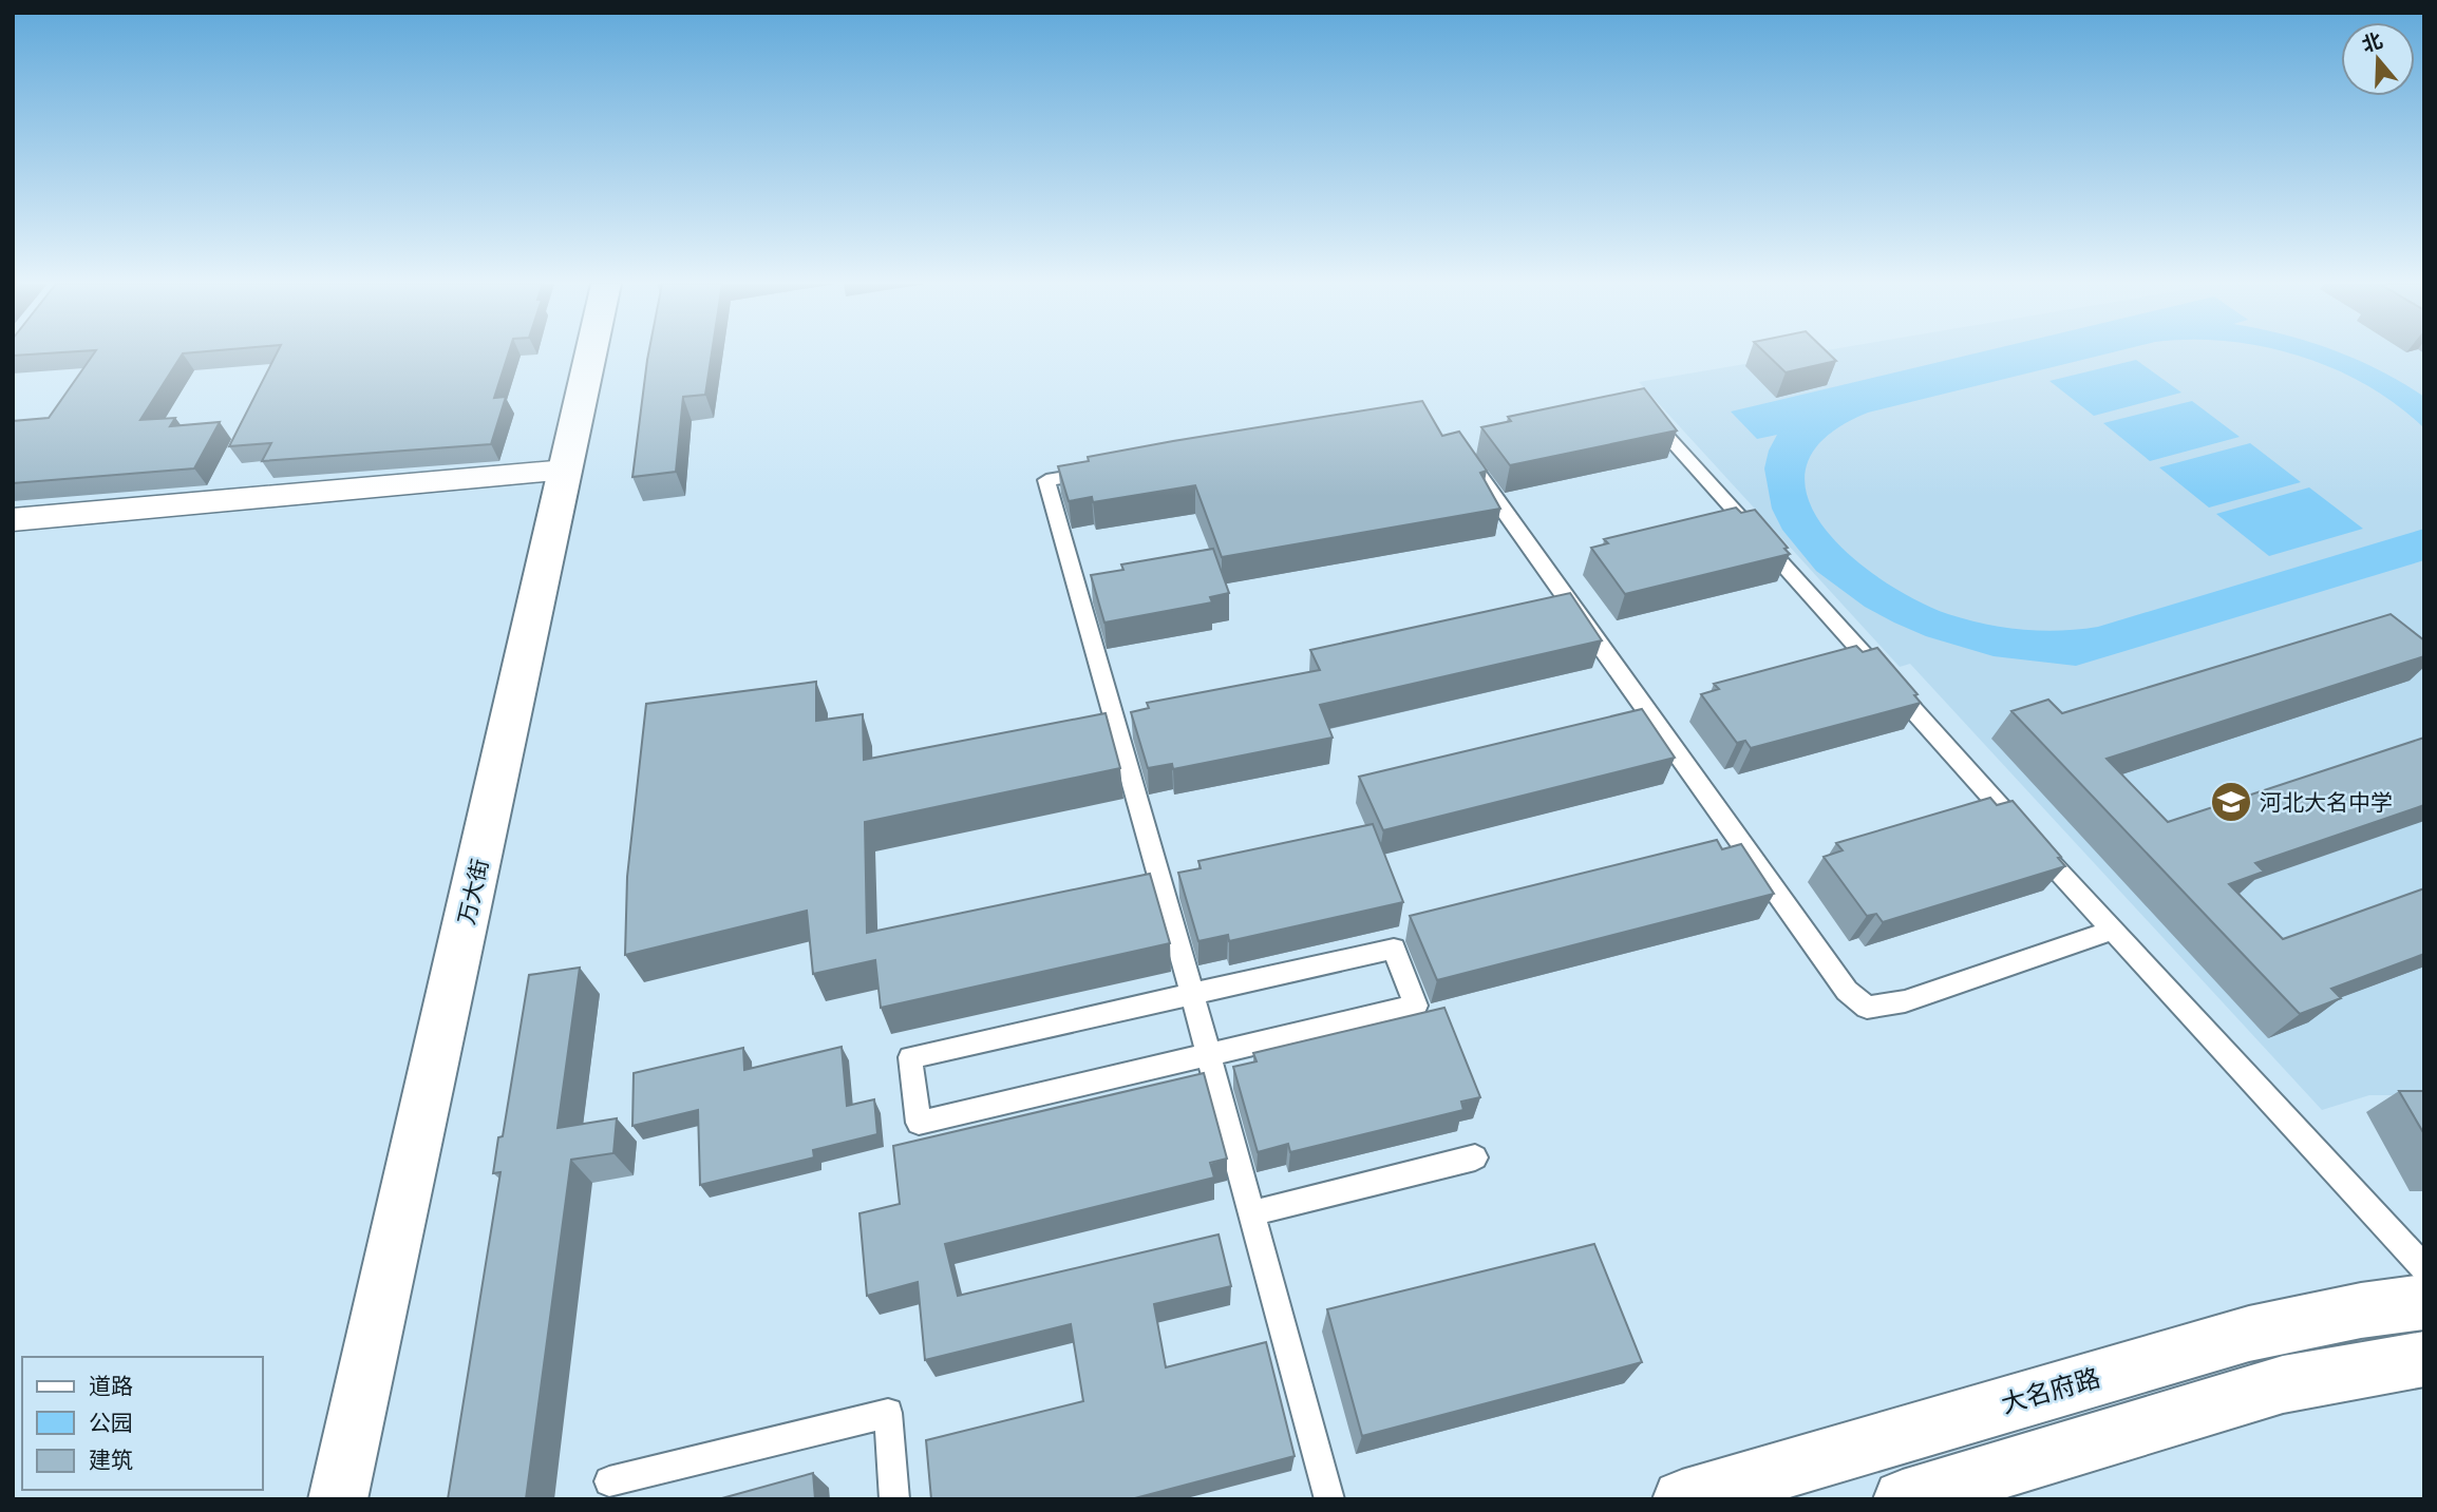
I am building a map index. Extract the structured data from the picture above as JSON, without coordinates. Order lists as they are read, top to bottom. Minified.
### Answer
{"streets":{"street":["万大街","大名府路"]},"places":{"school or university":["河北大名中学"]},"legend":["道路","公园","建筑"],"north":"top"}
